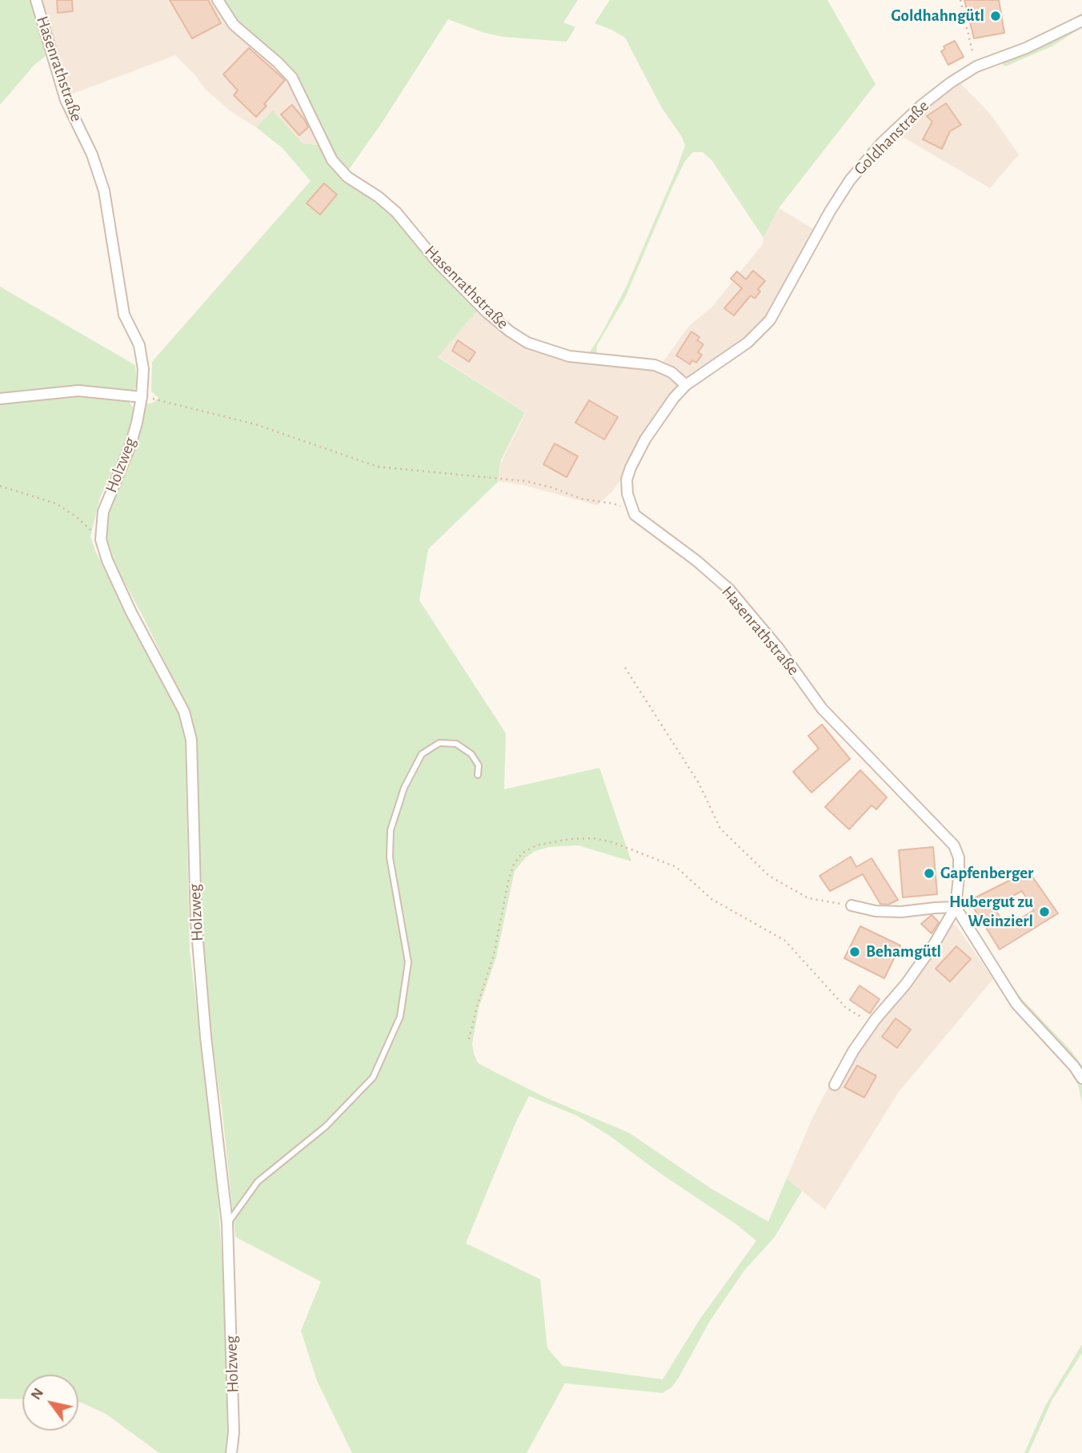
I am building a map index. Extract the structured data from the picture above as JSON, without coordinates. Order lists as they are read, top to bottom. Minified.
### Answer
{"streets":{"street":["Hasenrathstraße","Goldhanstraße","Holzweg"]},"crossings":[["Hasenrathstraße","Goldhanstraße"],["Hasenrathstraße","Holzweg"]],"places":["Goldhahngütl","Gapfenberger","Hubergut zu Weinzierl","Behamgütl"],"north":"top left"}
